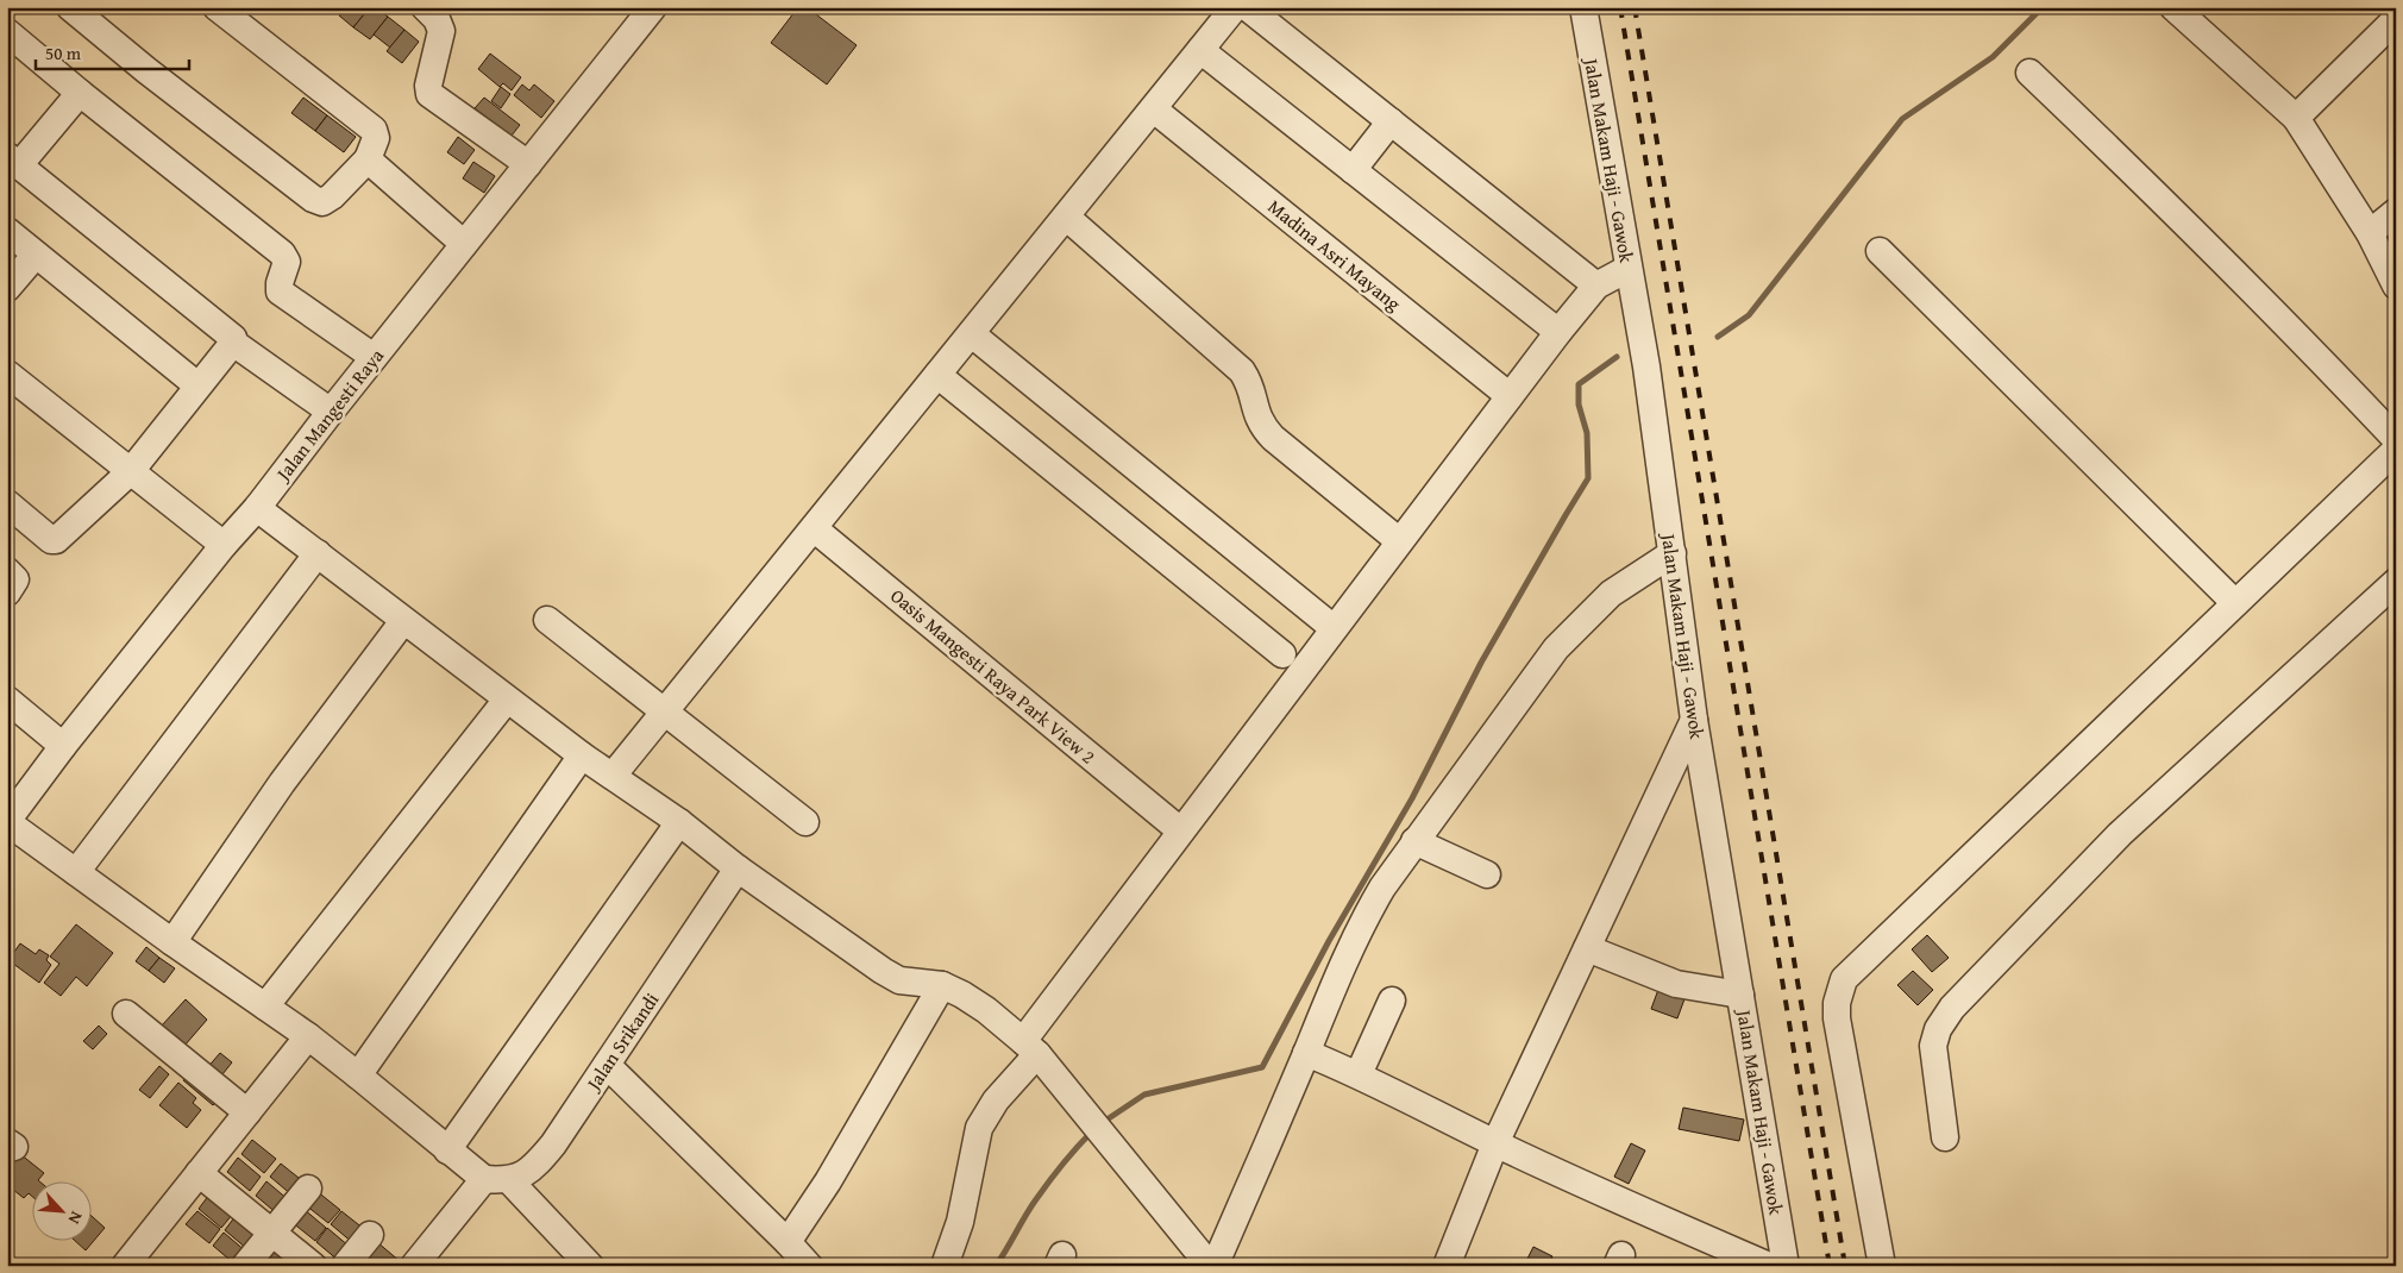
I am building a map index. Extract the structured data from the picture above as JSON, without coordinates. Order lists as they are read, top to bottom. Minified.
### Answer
{"streets":{"street":["Jalan Makam Haji - Gawok","Madina Asri Mayang","Jalan Mangesti Raya","Oasis Mangesti Raya Park View 2","Jalan Srikandi"]},"scale_bar":"50 m","north":"bottom right"}
